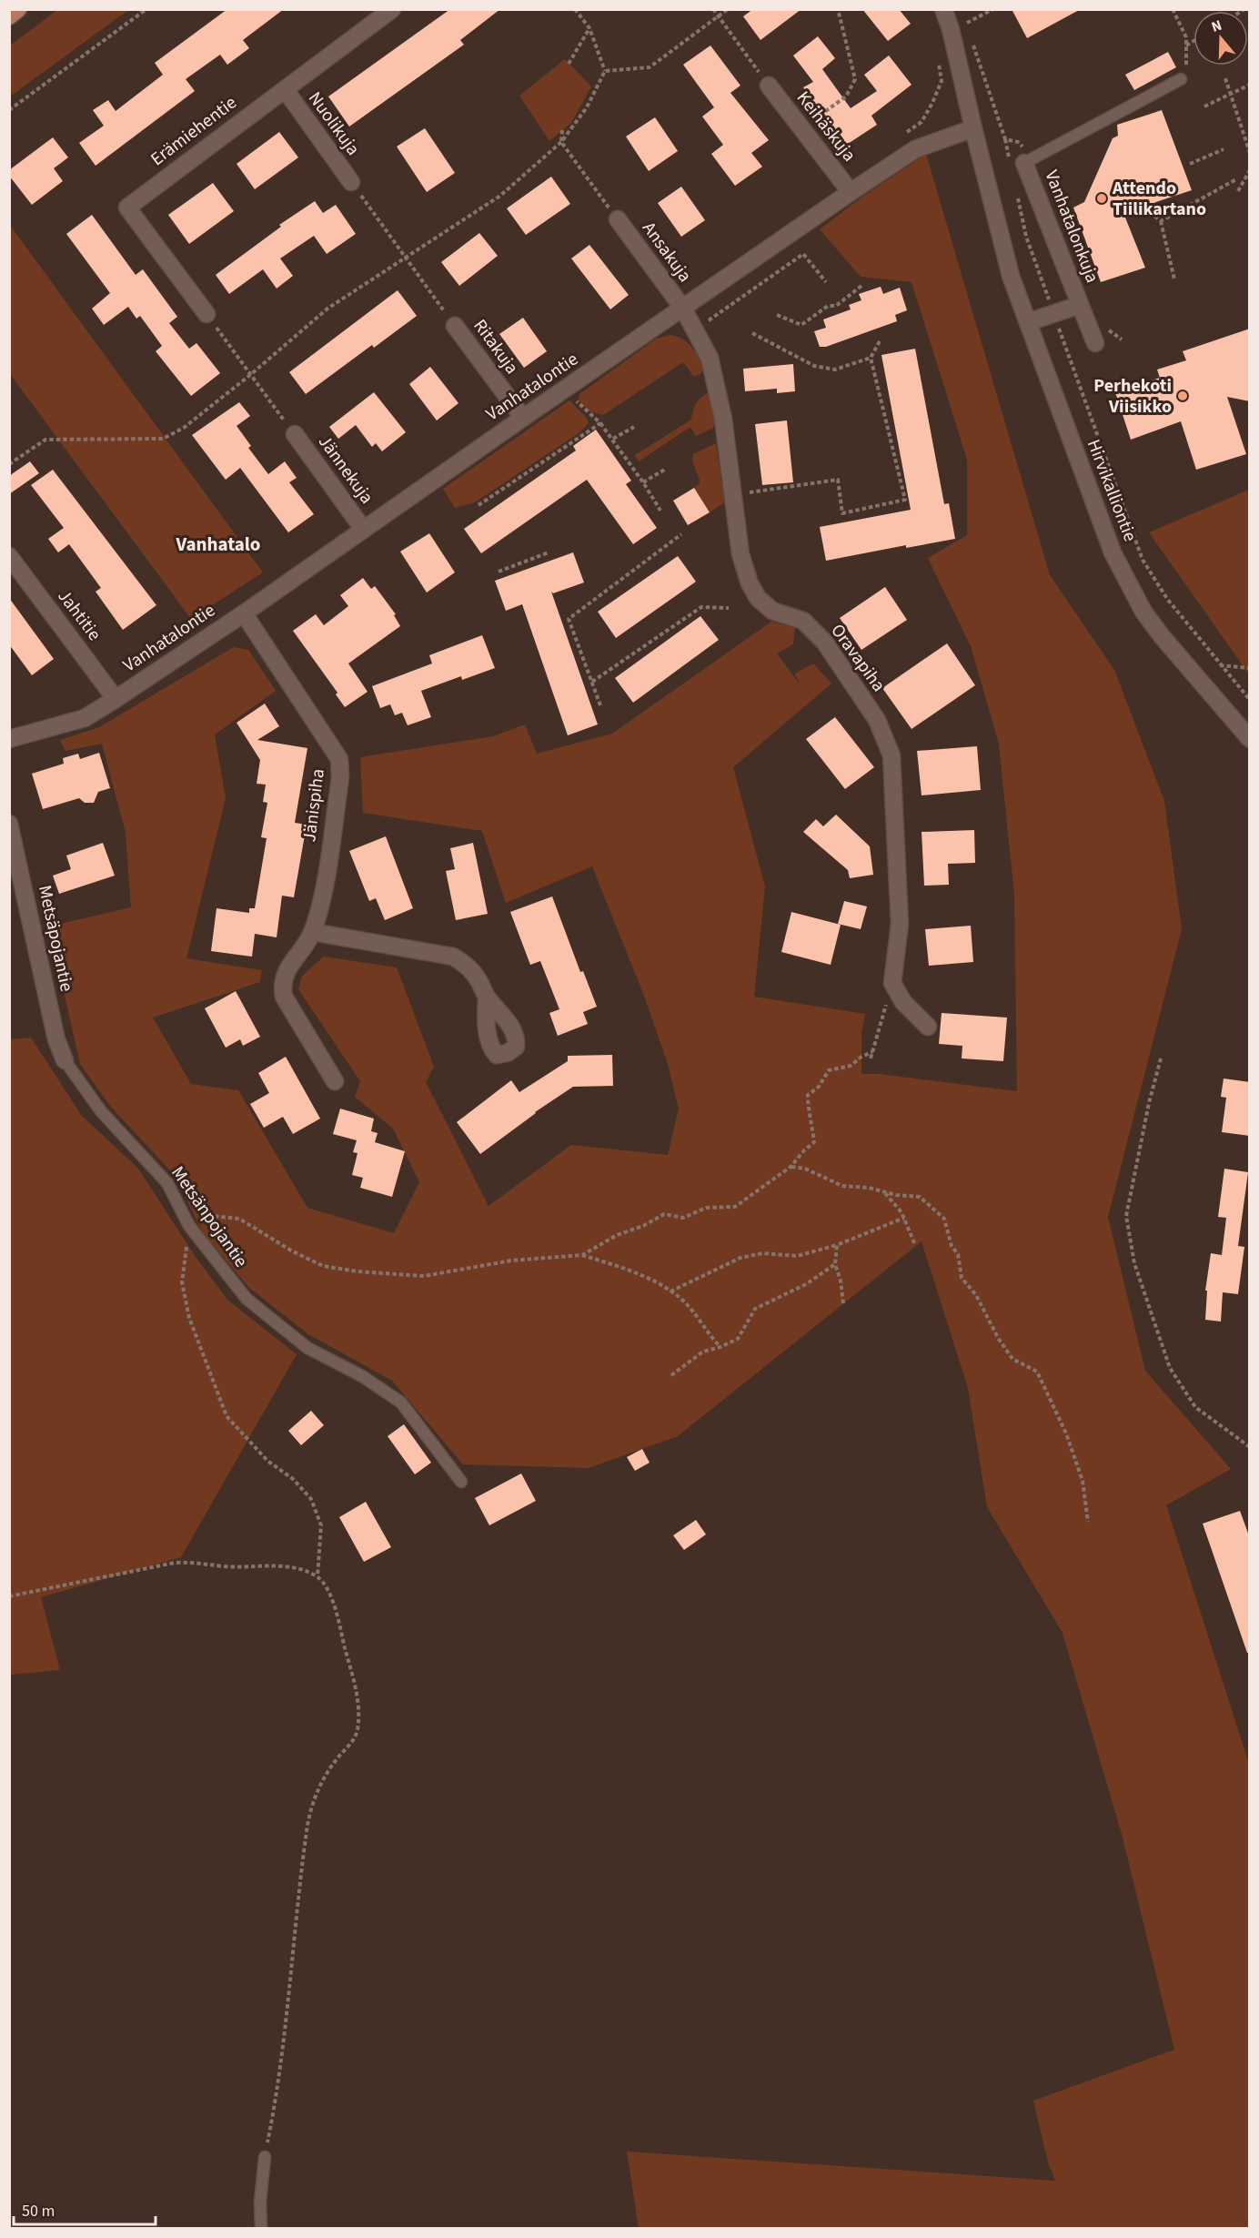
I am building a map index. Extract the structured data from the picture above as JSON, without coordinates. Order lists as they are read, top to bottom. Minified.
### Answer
{"streets":{"street":["Nuolikuja","Keihäskuja","Erämiehentie","Vanhatalonkuja","Ansakuja","Ritakuja","Vanhatalontie","Jännekuja","Hirvikalliontie","Jahtitie","Oravapiha","Jänispiha","Metsäpojantie"],"lane":["Metsänpojantie"]},"crossings":[["Nuolikuja","Erämiehentie"],["Keihäskuja","Vanhatalontie"],["Vanhatalonkuja","Hirvikalliontie"],["Ansakuja","Vanhatalontie"],["Ansakuja","Oravapiha"],["Ritakuja","Vanhatalontie"],["Vanhatalontie","Jännekuja"],["Vanhatalontie","Hirvikalliontie"],["Vanhatalontie","Jahtitie"],["Vanhatalontie","Oravapiha"],["Vanhatalontie","Jänispiha"],["Metsäpojantie","Metsänpojantie"]],"districts":["Vanhatalo"],"places":["Attendo Tiilikartano","Perhekoti Viisikko"],"scale_bar":"50 m","north":"top"}
